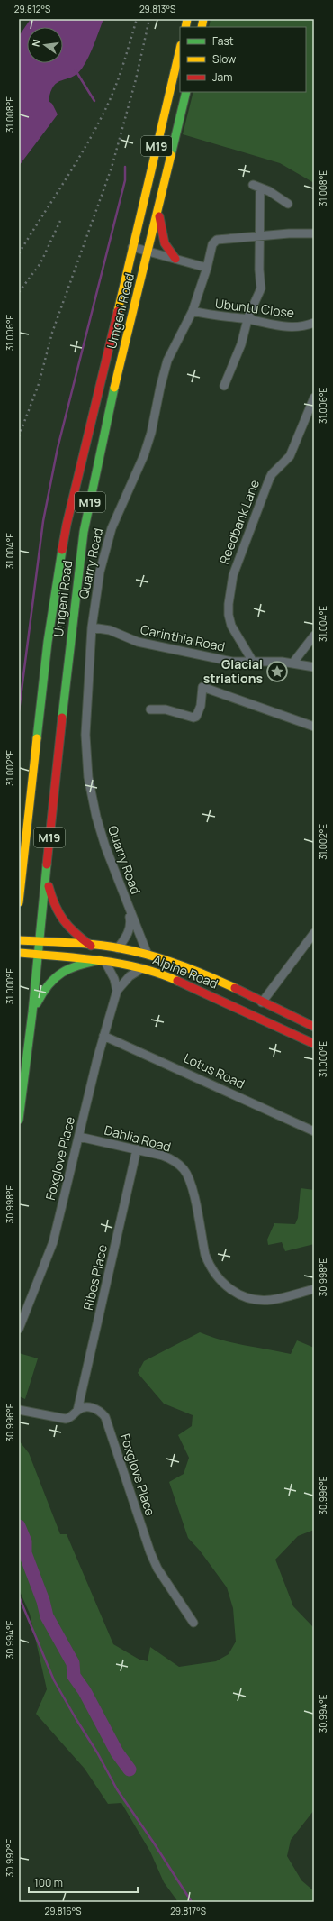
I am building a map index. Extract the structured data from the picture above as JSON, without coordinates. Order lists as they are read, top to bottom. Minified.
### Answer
{"streets":{"main road":["M19","Umgeni Road","Alpine Road"],"street":["Ubuntu Close","Reedbank Lane","Quarry Road","Carinthia Road","Lotus Road","Dahlia Road","Foxglove Place","Ribes Place"]},"crossings":[["Ubuntu Close","Quarry Road"],["Umgeni Road","Alpine Road"],["Reedbank Lane","Carinthia Road"],["Quarry Road","Carinthia Road"],["Quarry Road","Alpine Road"],["Alpine Road","Foxglove Place"],["Lotus Road","Foxglove Place"],["Dahlia Road","Foxglove Place"],["Dahlia Road","Ribes Place"],["Foxglove Place","Ribes Place"]],"places":{"place":["Glacial striations"]},"legend":["Fast","Slow","Jam"],"scale_bar":"100 m","north":"left","coordinates":["29.812°S","29.813°S","31.008°E","31.006°E","31.004°E","31.002°E","31.000°E","30.998°E","30.996°E","30.994°E","30.992°E","29.816°S","29.817°S"]}
